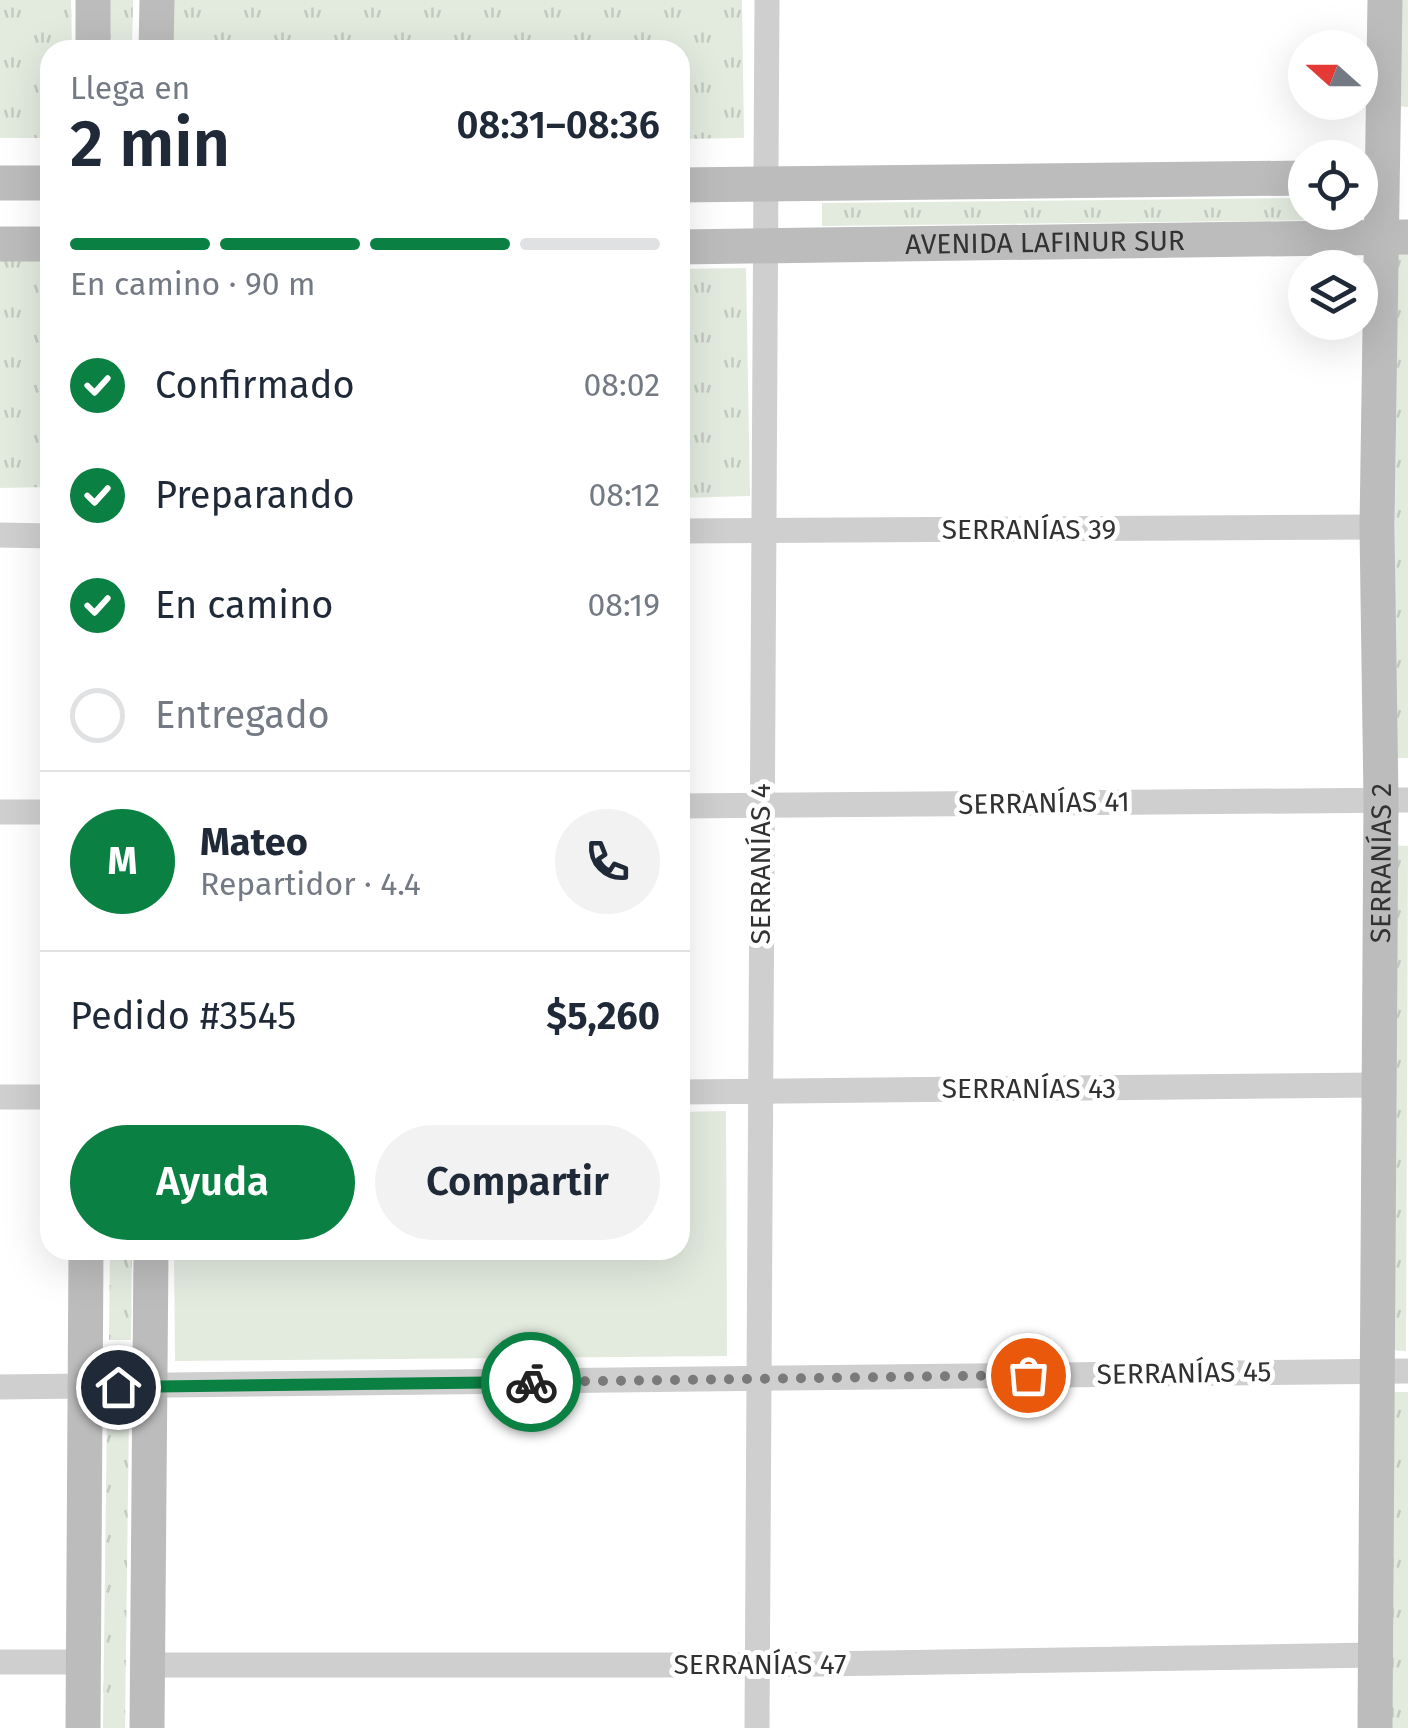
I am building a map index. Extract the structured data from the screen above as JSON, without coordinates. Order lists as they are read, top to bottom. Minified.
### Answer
{"streets":{"street":["AVENIDA LAFINUR SUR","SERRANÍAS 39","SERRANÍAS 41","SERRANÍAS 4","SERRANÍAS 2","SERRANÍAS 43","SERRANÍAS 45","SERRANÍAS 47"]},"crossings":[["AVENIDA LAFINUR SUR","SERRANÍAS 4"],["AVENIDA LAFINUR SUR","SERRANÍAS 2"],["SERRANÍAS 39","SERRANÍAS 4"],["SERRANÍAS 39","SERRANÍAS 2"],["SERRANÍAS 41","SERRANÍAS 4"],["SERRANÍAS 41","SERRANÍAS 2"],["SERRANÍAS 4","SERRANÍAS 43"],["SERRANÍAS 4","SERRANÍAS 45"],["SERRANÍAS 4","SERRANÍAS 47"],["SERRANÍAS 2","SERRANÍAS 43"],["SERRANÍAS 2","SERRANÍAS 45"],["SERRANÍAS 2","SERRANÍAS 47"]],"north":"left","page":{"heading":["2 min","Llega en","08:31–08:36"],"panel":["Mateo","Repartidor · 4.4","Pedido #3545","$5,260"],"bar":"En camino · 90 m","list":[["Confirmado","08:02"],["Preparando","08:12"],["En camino","08:19"],"Entregado"],"round":"M","buttons":["Ayuda","Compartir"]}}
